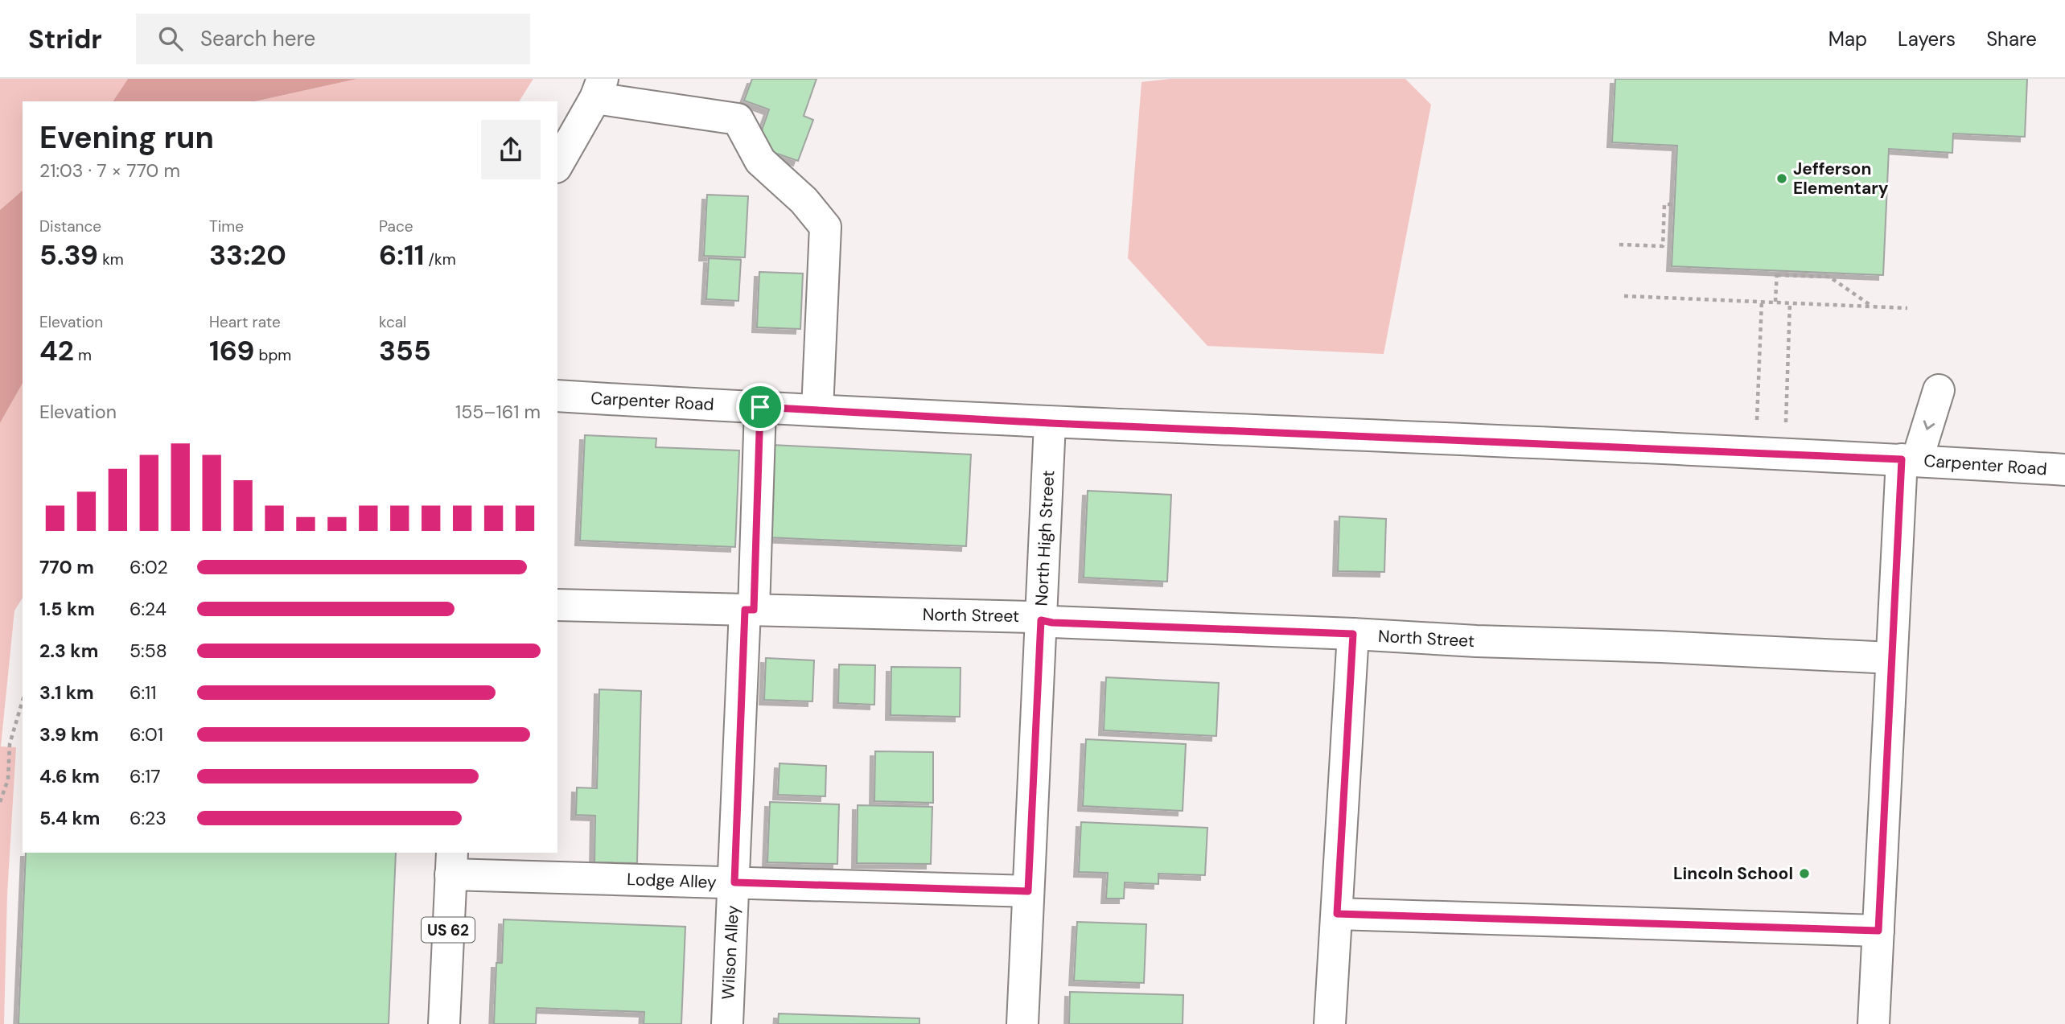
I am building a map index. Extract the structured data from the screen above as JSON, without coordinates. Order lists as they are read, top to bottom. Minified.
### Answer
{"streets":{"main road":["Carpenter Road","North High Street","North Street","Lodge Alley","US 62","Wilson Alley"]},"crossings":[["Carpenter Road","North High Street"],["Carpenter Road","Wilson Alley"],["North High Street","North Street"],["North High Street","Lodge Alley"],["North Street","Wilson Alley"],["Lodge Alley","US 62"],["Lodge Alley","Wilson Alley"]],"places":["Jefferson Elementary","Lincoln School"],"page":{"header":"Stridr","search":"Search here","nav":["Map","Layers","Share"],"heading":["Evening run","21:03 · 7 × 770 m"],"stats":[["Distance","5.39 km"],["Time","33:20"],["Pace","6:11 /km"],["Elevation","42 m"],["Heart rate","169 bpm"],["kcal","355"]],"chart":["Elevation","155–161 m"],"list":[{"name":"770 m","note":"6:02"},{"name":"1.5 km","note":"6:24"},{"name":"2.3 km","note":"5:58"},{"name":"3.1 km","note":"6:11"},{"name":"3.9 km","note":"6:01"},{"name":"4.6 km","note":"6:17"},{"name":"5.4 km","note":"6:23"}]}}
